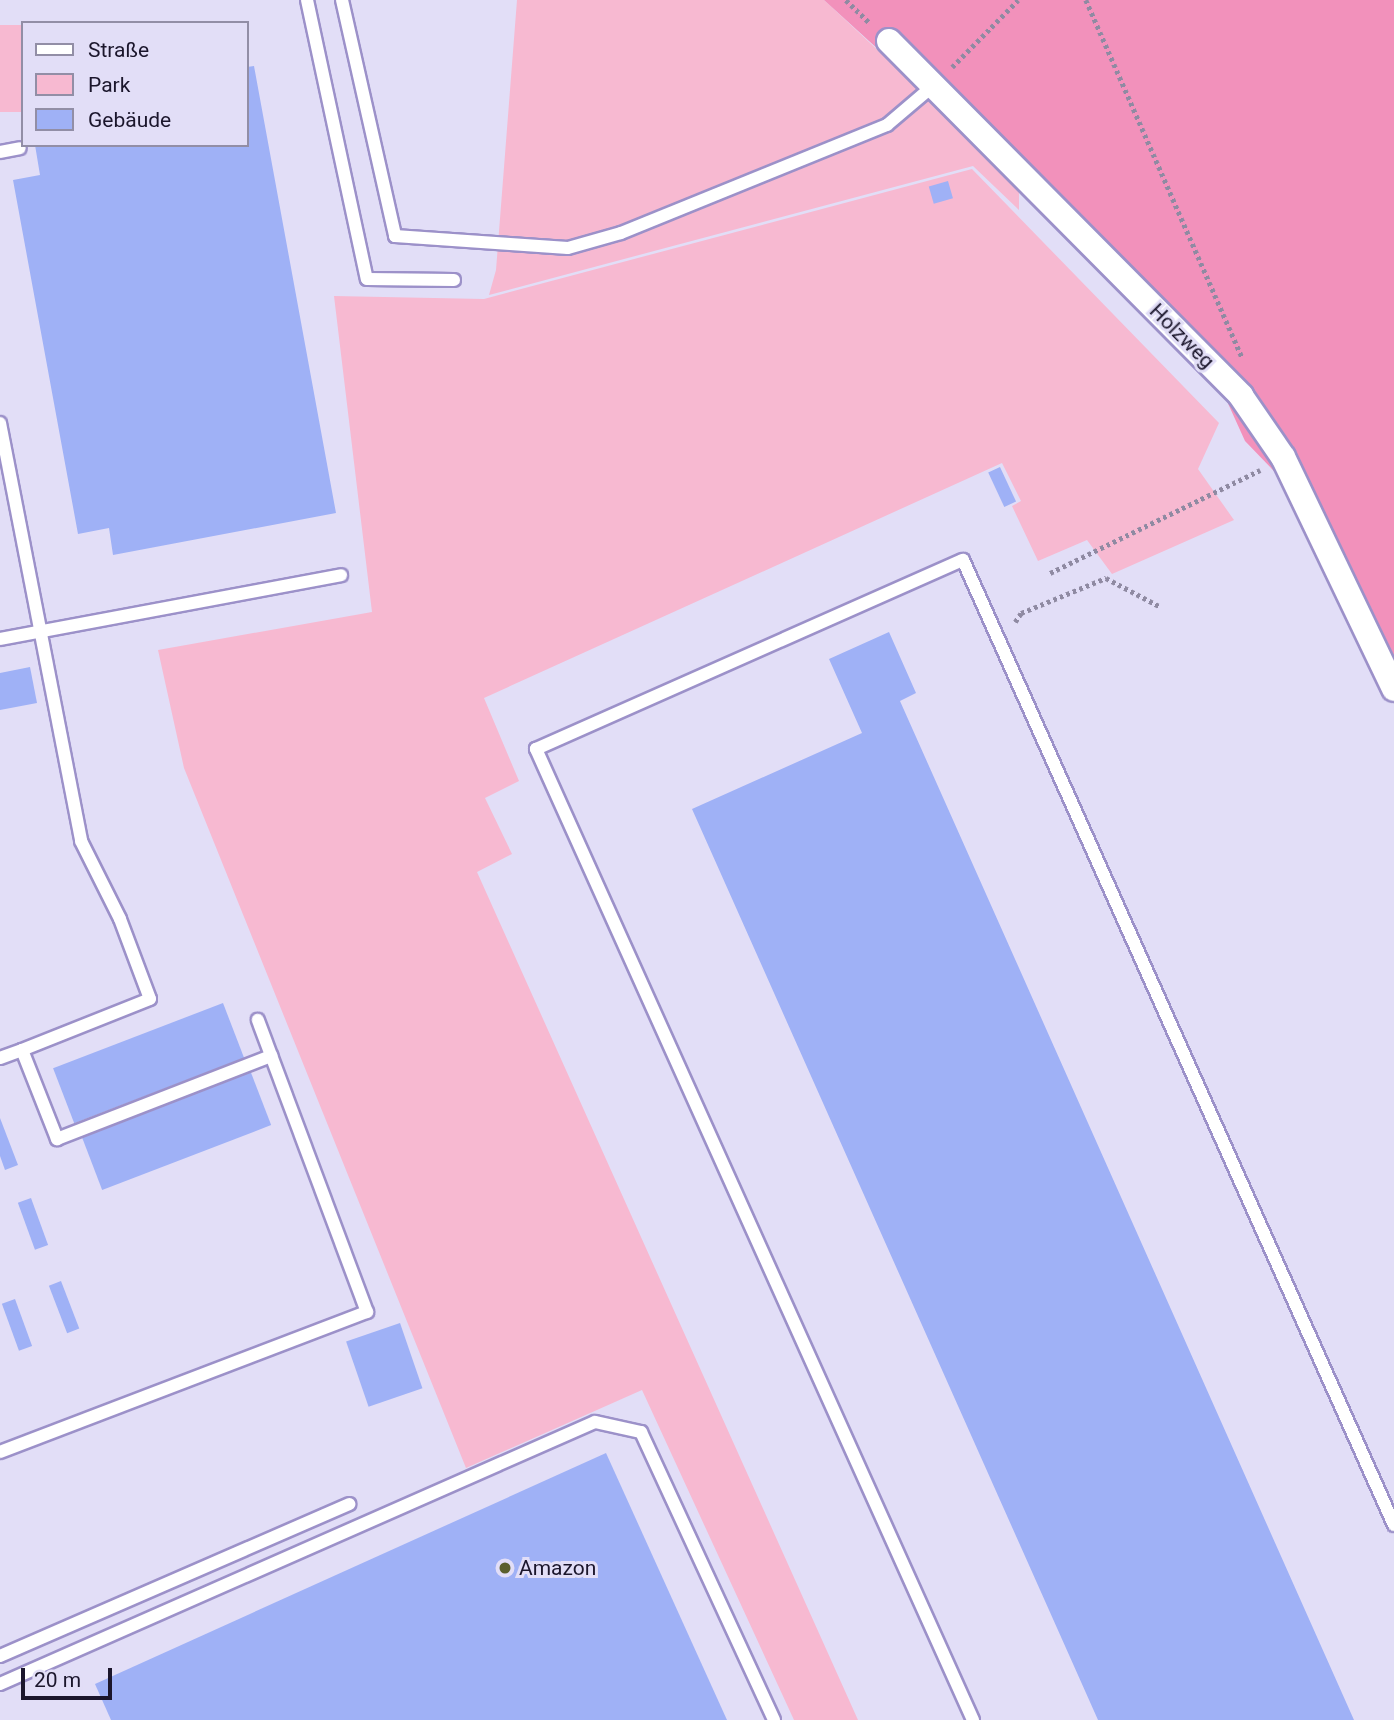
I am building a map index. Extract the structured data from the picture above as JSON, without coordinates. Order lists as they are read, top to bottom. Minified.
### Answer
{"streets":{"street":["Holzweg"]},"places":["Amazon"],"legend":["Straße","Park","Gebäude"],"scale_bar":"20 m"}
